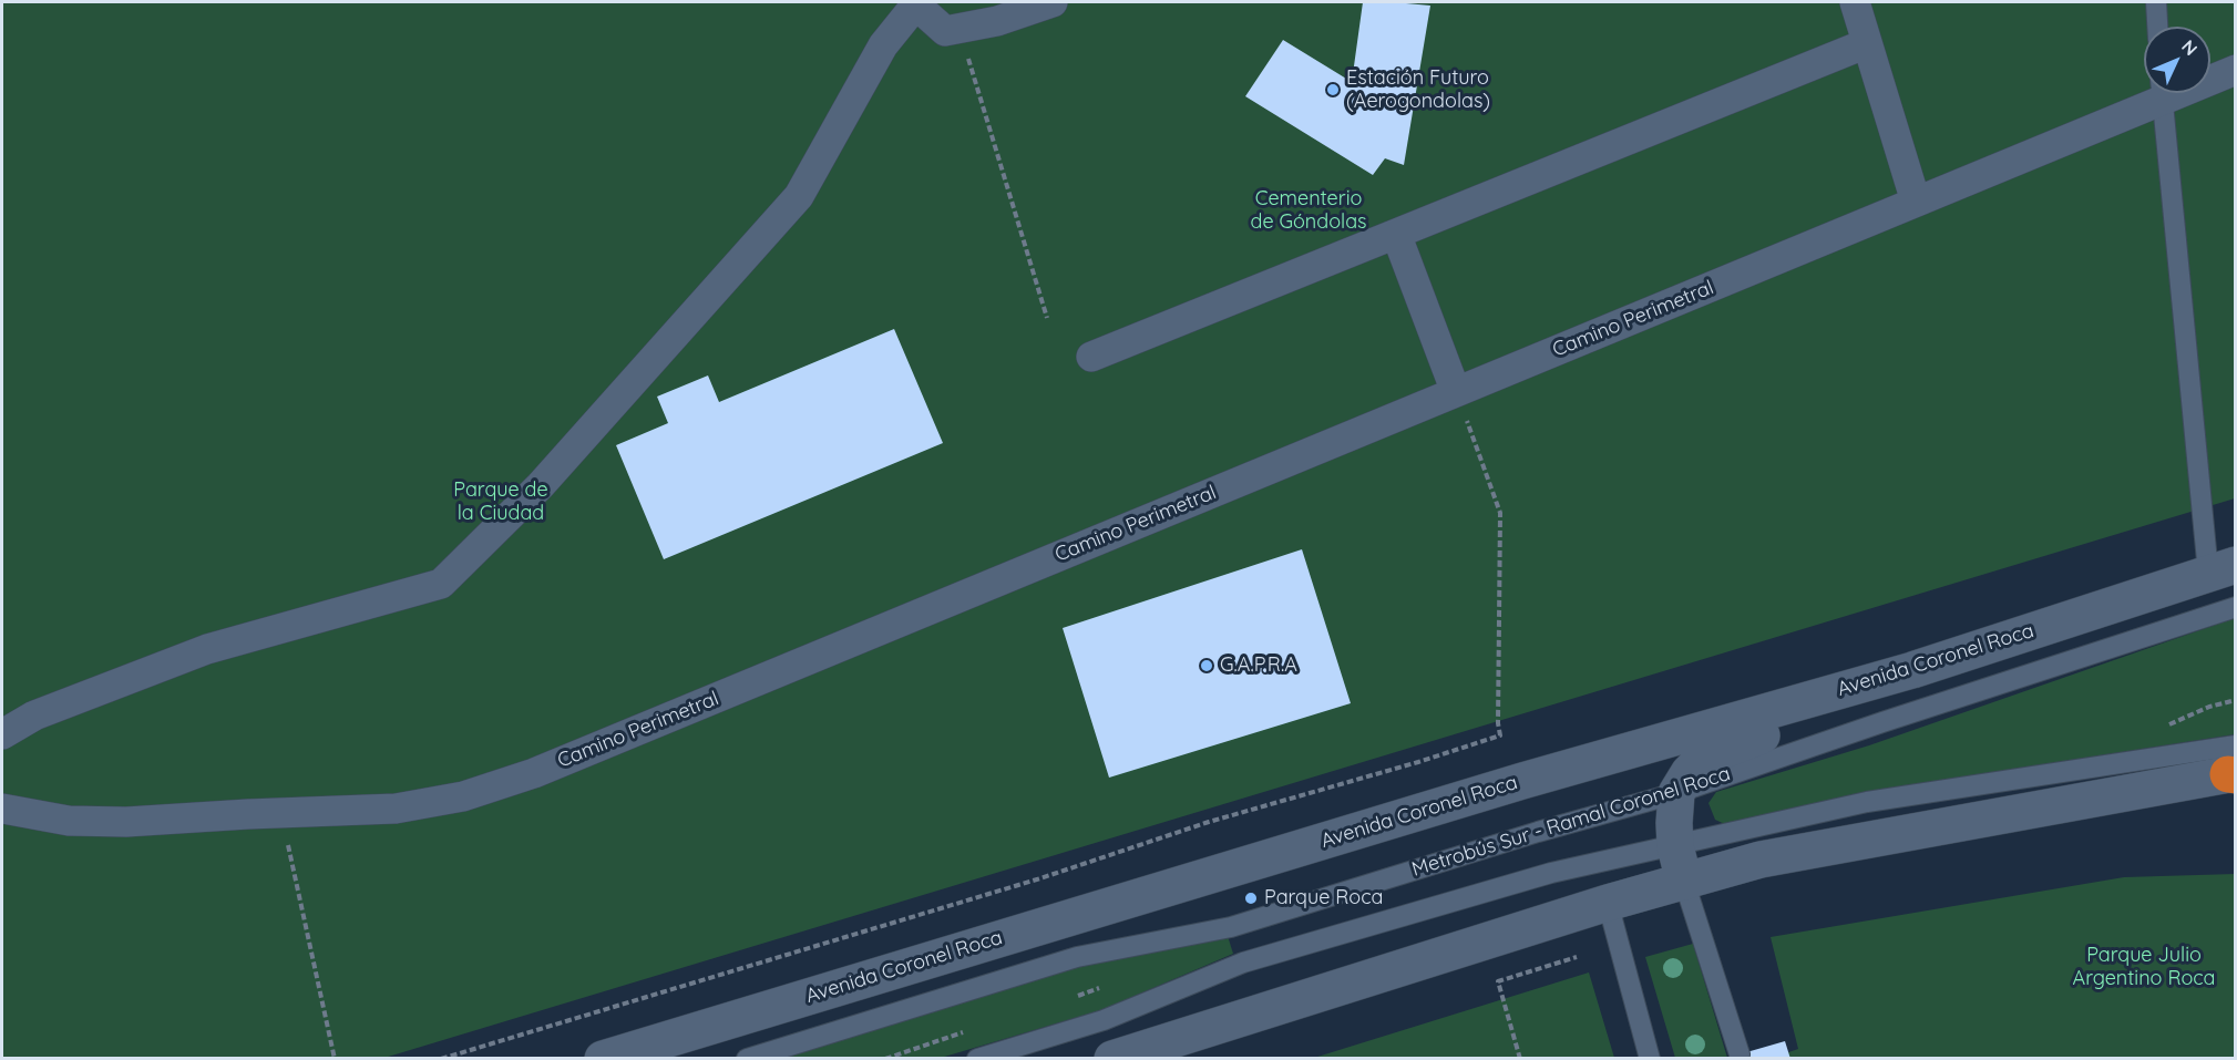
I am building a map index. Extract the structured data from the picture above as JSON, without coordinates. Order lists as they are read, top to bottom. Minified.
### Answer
{"streets":{"main road":["Avenida Coronel Roca"],"street":["Camino Perimetral"],"lane":["Metrobús Sur - Ramal Coronel Roca"]},"parks":["Cementerio de Góndolas","Parque de la Ciudad","Parque Julio Argentino Roca"],"places":["Estación Futuro (Aerogondolas)","G.A.P.R.A","Parque Roca"],"north":"top right"}
